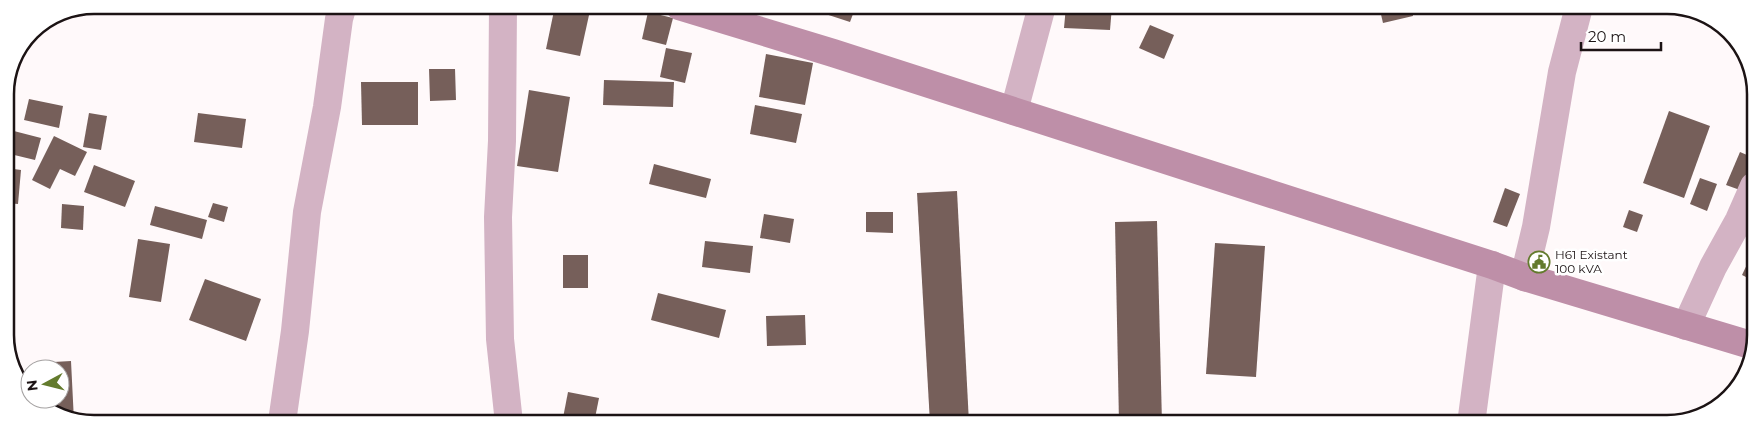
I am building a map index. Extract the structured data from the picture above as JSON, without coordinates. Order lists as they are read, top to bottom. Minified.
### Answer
{"places":{"public building":["H61 Existant 100 kVA"]},"scale_bar":"20 m","north":"left"}
